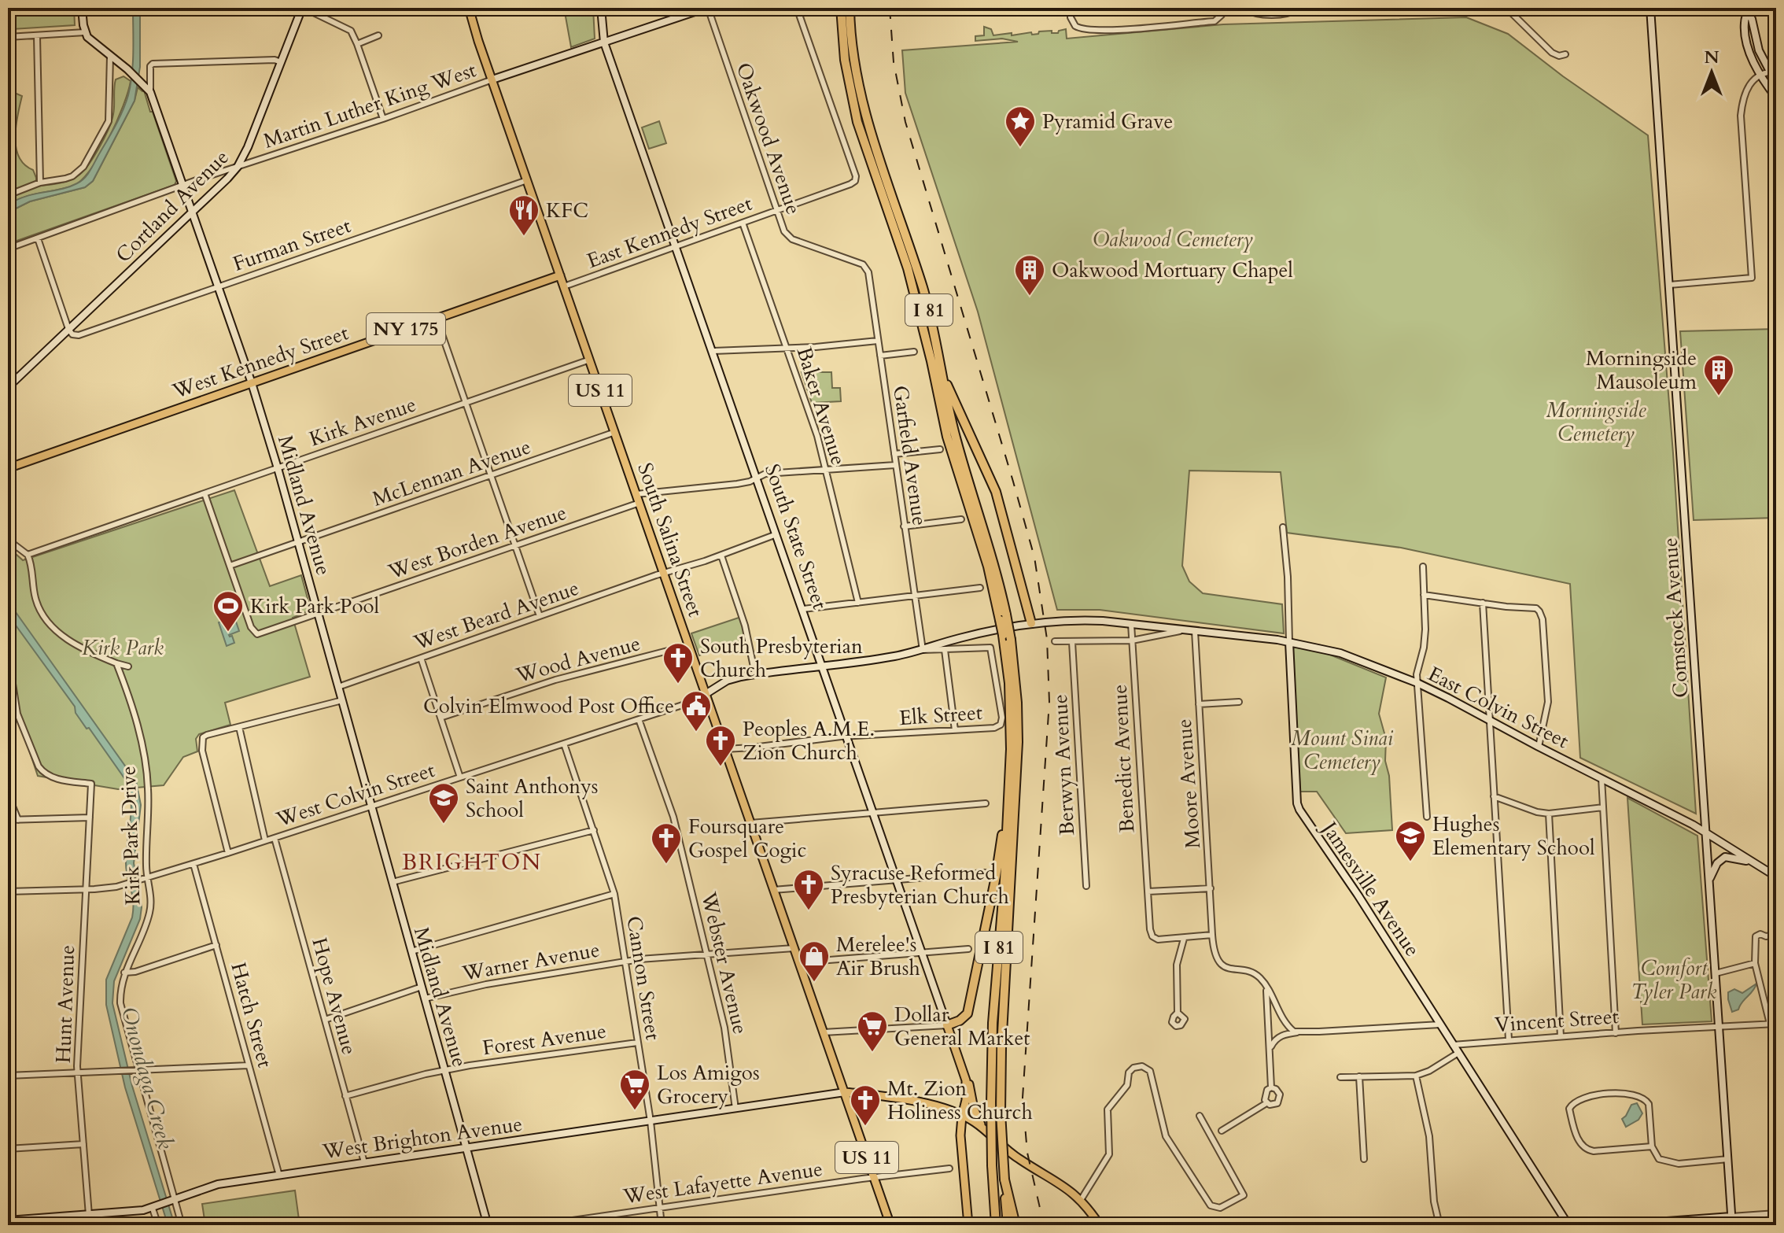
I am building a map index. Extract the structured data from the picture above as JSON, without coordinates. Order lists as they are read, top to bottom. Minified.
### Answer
{"streets":{"highway":["I 81"],"main road":["NY 175","West Kennedy Street","US 11","South State Street","South Salina Street"],"street":["Martin Luther King West","Oakwood Avenue","Cortland Avenue","East Kennedy Street","Furman Street","Baker Avenue","Kirk Avenue","Garfield Avenue","McLennan Avenue","Midland Avenue","West Borden Avenue","West Beard Avenue","Comstock Avenue","Wood Avenue","East Colvin Street","Elk Street","Benedict Avenue","Berwyn Avenue","Moore Avenue","West Colvin Street","Kirk Park Drive","Jamesville Avenue","Warner Avenue","Webster Avenue","Cannon Street","Hope Avenue","Hunt Avenue","Hatch Street","Vincent Street","Forest Avenue","West Brighton Avenue","West Lafayette Avenue"]},"crossings":[["Martin Luther King West","Cortland Avenue"],["Martin Luther King West","Midland Avenue"],["Martin Luther King West","South Salina Street"],["Oakwood Avenue","East Kennedy Street"],["Oakwood Avenue","Garfield Avenue"],["Cortland Avenue","Furman Street"],["Cortland Avenue","Midland Avenue"],["East Kennedy Street","Baker Avenue"],["East Kennedy Street","South State Street"],["East Kennedy Street","South Salina Street"],["Furman Street","Midland Avenue"],["Furman Street","South Salina Street"],["West Kennedy Street","Midland Avenue"],["West Kennedy Street","South Salina Street"],["Kirk Avenue","Midland Avenue"],["Kirk Avenue","South Salina Street"],["Garfield Avenue","East Colvin Street"],["McLennan Avenue","Midland Avenue"],["McLennan Avenue","South Salina Street"],["McLennan Avenue","West Borden Avenue"],["Midland Avenue","West Borden Avenue"],["Midland Avenue","West Beard Avenue"],["Midland Avenue","West Colvin Street"],["Midland Avenue","Warner Avenue"],["Midland Avenue","Forest Avenue"],["Midland Avenue","West Brighton Avenue"],["South State Street","West Beard Avenue"],["South State Street","East Colvin Street"],["South State Street","Elk Street"],["South Salina Street","West Borden Avenue"],["South Salina Street","West Beard Avenue"],["South Salina Street","Wood Avenue"],["South Salina Street","East Colvin Street"],["South Salina Street","Elk Street"],["South Salina Street","West Colvin Street"],["South Salina Street","Warner Avenue"],["South Salina Street","West Brighton Avenue"],["South Salina Street","West Lafayette Avenue"],["Comstock Avenue","East Colvin Street"],["Comstock Avenue","Vincent Street"],["East Colvin Street","Elk Street"],["East Colvin Street","Benedict Avenue"],["East Colvin Street","Berwyn Avenue"],["East Colvin Street","Moore Avenue"],["East Colvin Street","West Colvin Street"],["East Colvin Street","Jamesville Avenue"],["West Colvin Street","Kirk Park Drive"],["West Colvin Street","Webster Avenue"],["West Colvin Street","Cannon Street"],["West Colvin Street","Hope Avenue"],["West Colvin Street","Hunt Avenue"],["West Colvin Street","Hatch Street"],["Kirk Park Drive","West Brighton Avenue"],["Jamesville Avenue","Vincent Street"],["Warner Avenue","Webster Avenue"],["Warner Avenue","Cannon Street"],["Webster Avenue","West Brighton Avenue"],["Cannon Street","Forest Avenue"],["Cannon Street","West Brighton Avenue"],["Cannon Street","West Lafayette Avenue"],["Hope Avenue","Forest Avenue"],["Hope Avenue","West Brighton Avenue"],["Hunt Avenue","West Brighton Avenue"],["Hatch Street","West Brighton Avenue"]],"districts":["BRIGHTON"],"water":["Onondaga Creek"],"parks":["Oakwood Cemetery","Morningside Cemetery","Kirk Park","Mount Sinai Cemetery","Comfort Tyler Park"],"places":{"place":["Pyramid Grave"],"restaurant":["KFC"],"building":["Oakwood Mortuary Chapel","Morningside Mausoleum"],"sports":["Kirk Park Pool"],"church":["South Presbyterian Church","Peoples A.M.E. Zion Church","Foursquare Gospel Cogic","Syracuse Reformed Presbyterian Church","Mt. Zion Holiness Church"],"public building":["Colvin Elmwood Post Office"],"school or university":["Saint Anthonys School","Hughes Elementary School"],"shop":["Merelee's Air Brush"],"supermarket":["Dollar General Market","Los Amigos Grocery"]},"north":"top"}
